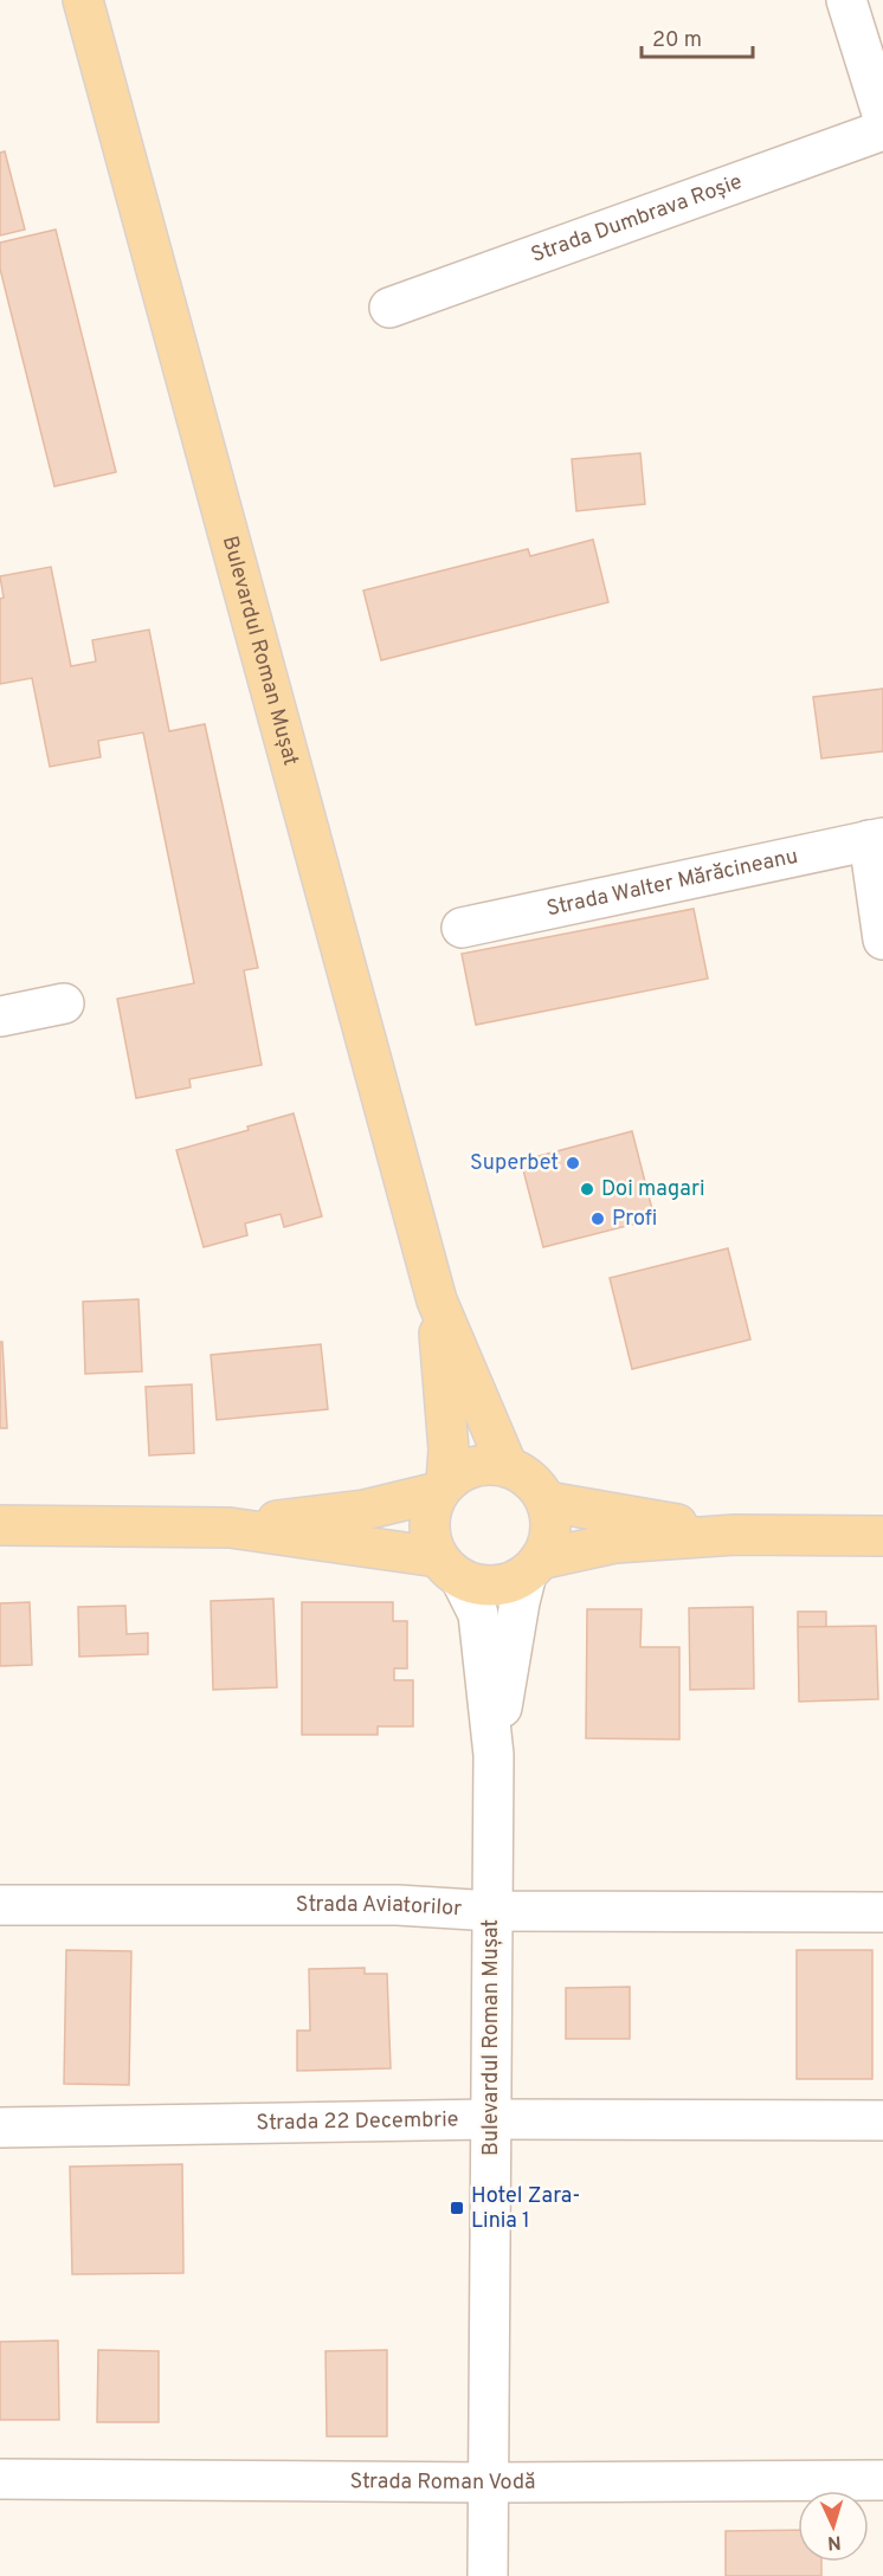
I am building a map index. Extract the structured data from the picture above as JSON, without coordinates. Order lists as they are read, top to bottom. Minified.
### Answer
{"streets":{"main road":["Bulevardul Roman Mușat"],"street":["Strada Dumbrava Roșie","Strada Walter Mărăcineanu","Strada Aviatorilor","Strada 22 Decembrie","Strada Roman Vodă"]},"crossings":[["Bulevardul Roman Mușat","Strada Aviatorilor"],["Bulevardul Roman Mușat","Strada 22 Decembrie"],["Bulevardul Roman Mușat","Strada Roman Vodă"]],"places":{"other":["Superbet","Doi magari","Profi"],"transit":["Hotel Zara- Linia 1"]},"scale_bar":"20 m","north":"bottom"}
